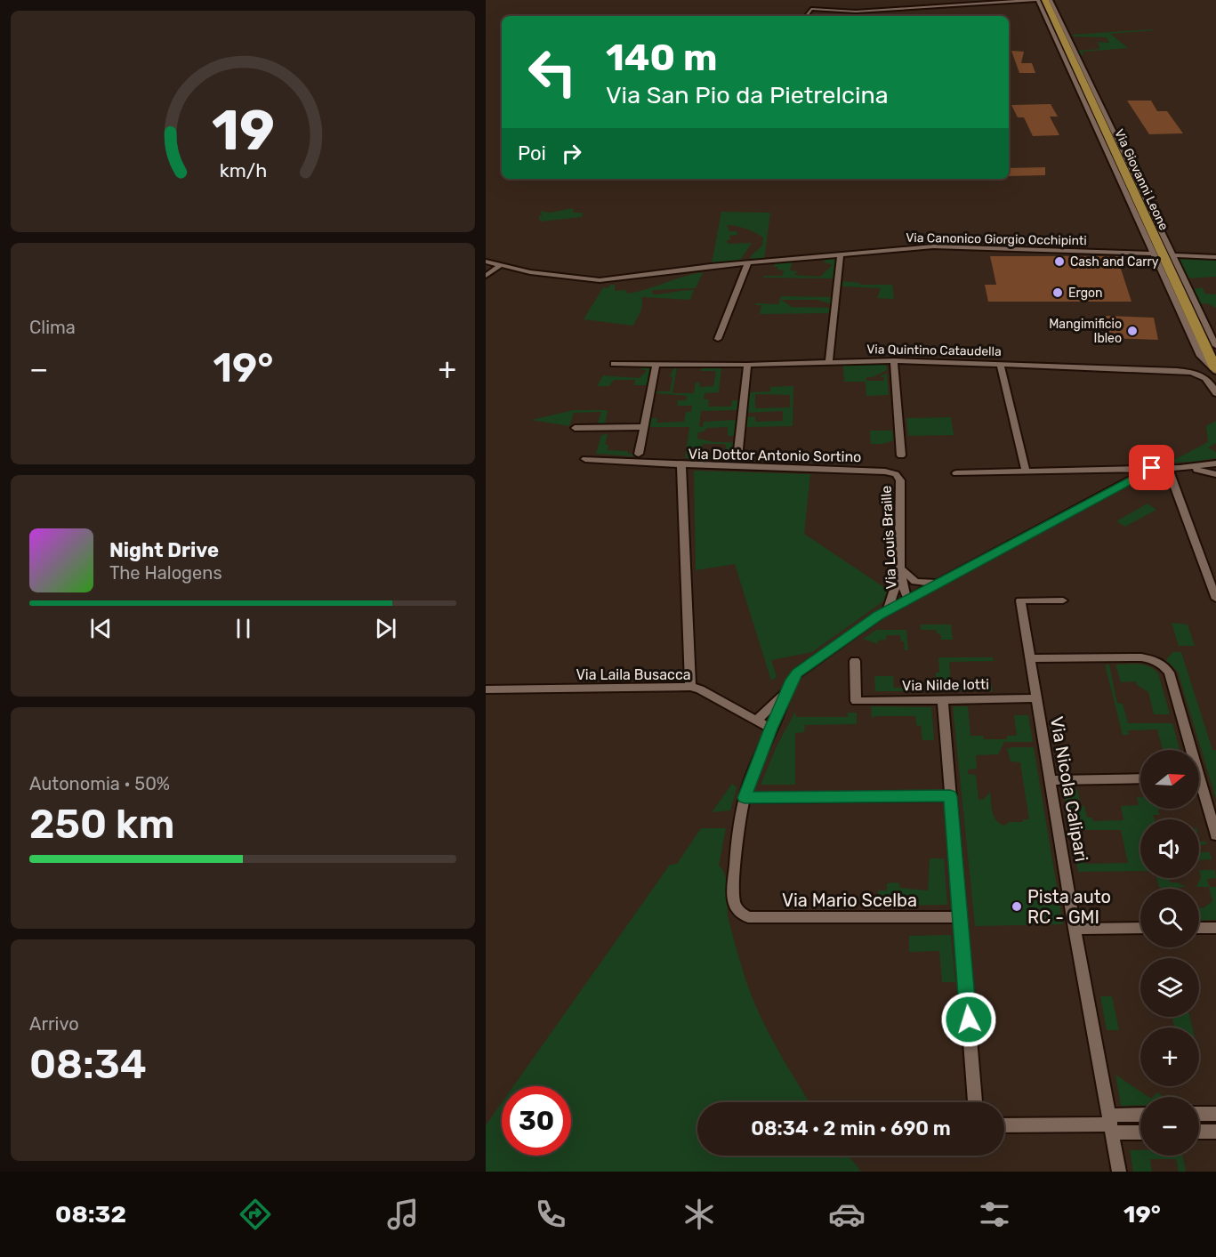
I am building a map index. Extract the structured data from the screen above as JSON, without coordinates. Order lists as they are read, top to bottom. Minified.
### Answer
{"streets":{"main road":["Via Giovanni Leone"],"street":["Via Canonico Giorgio Occhipinti","Via Quintino Cataudella","Via Dottor Antonio Sortino","Via Louis Braille","Via Laila Busacca","Via Nilde Iotti","Via Nicola Calipari","Via Mario Scelba"]},"crossings":[["Via Dottor Antonio Sortino","Via Louis Braille"],["Via Dottor Antonio Sortino","Via Laila Busacca"],["Via Nilde Iotti","Via Nicola Calipari"]],"places":["Cash and Carry","Ergon","Mangimificio Ibleo","Pista auto RC - GMI"],"north":"right","page":{"turn":["140 m","Via San Pio da Pietrelcina"],"then":"Poi","tile":["Clima",["Autonomia · 50%","250 km"],["Arrivo","08:34"]],"heat":["−","19°","+"],"song":["Night Drive","The Halogens"],"map_buttons":["+","−"],"limit":"30","trip":"08:34 · 2 min · 690 m","tabs":["08:32","19°"],"gauge":["19","km/h"]}}
